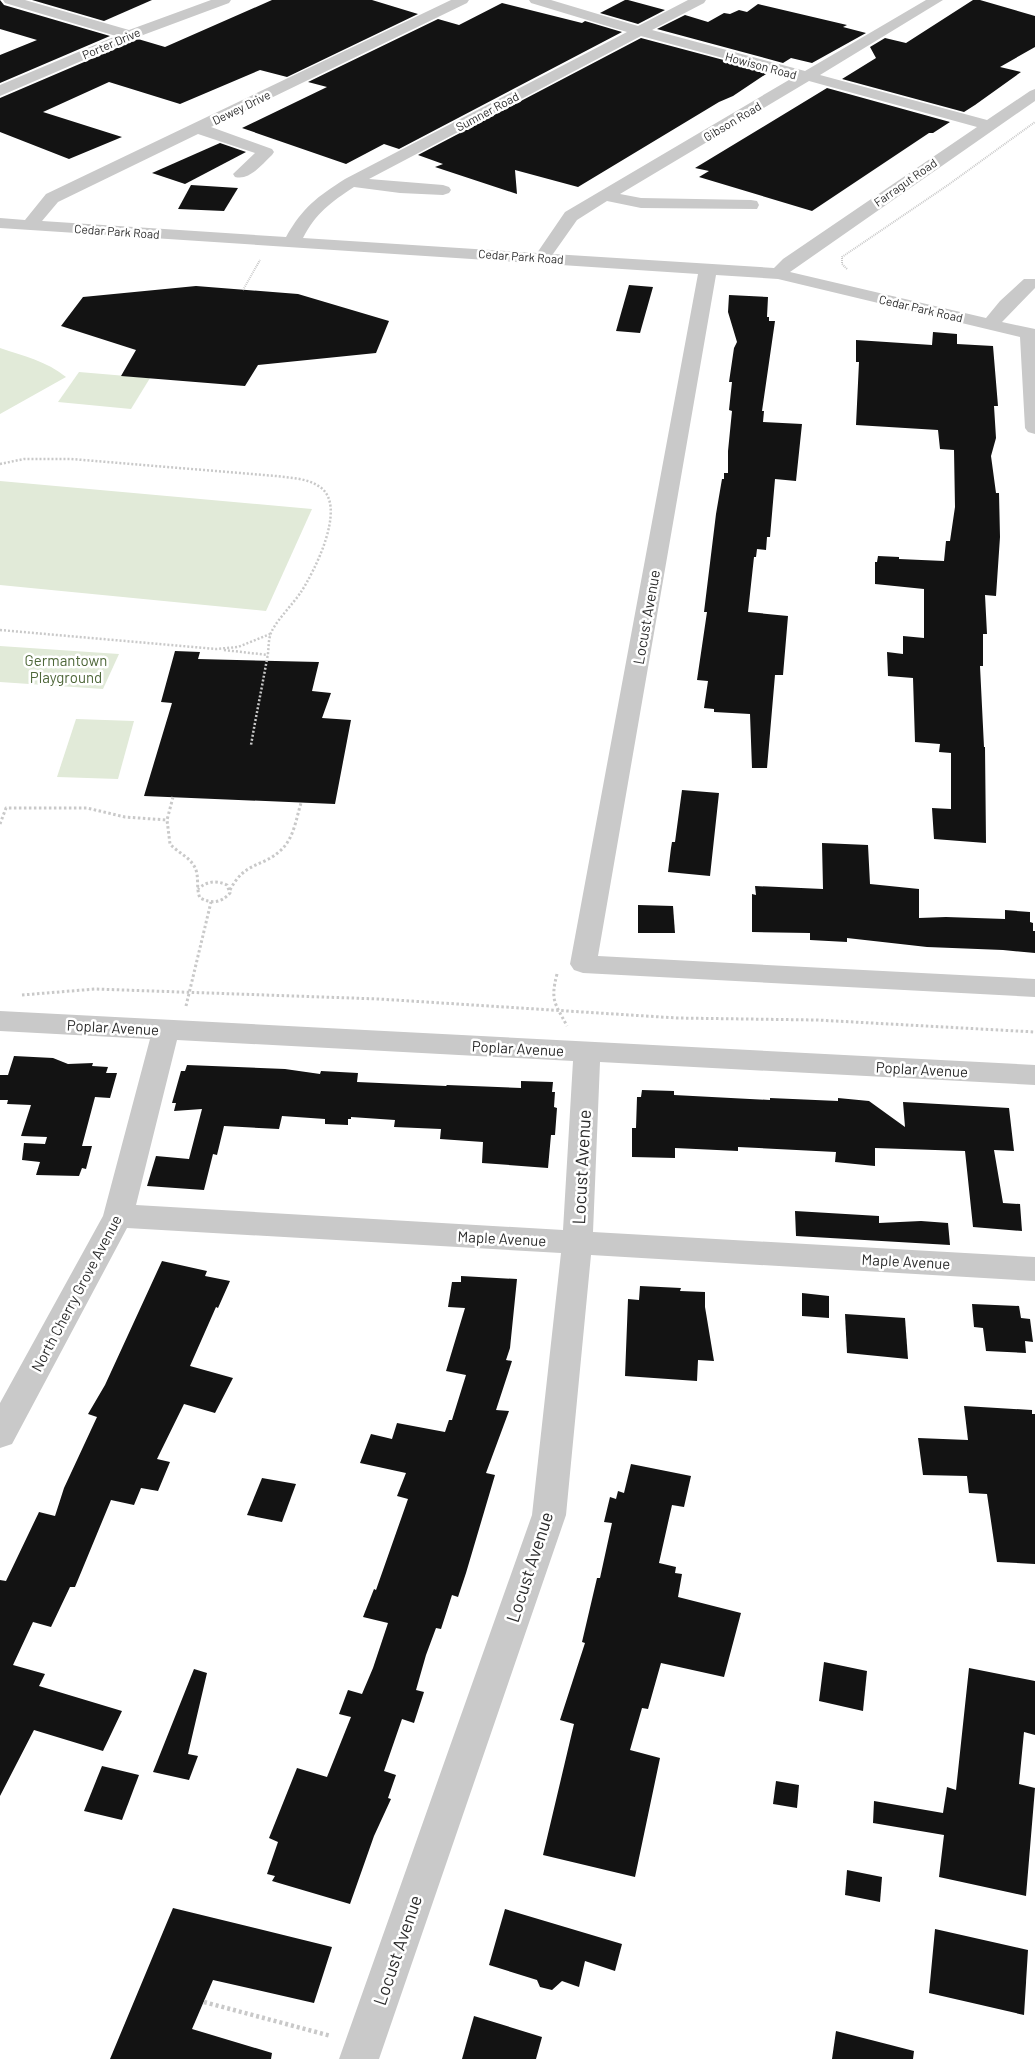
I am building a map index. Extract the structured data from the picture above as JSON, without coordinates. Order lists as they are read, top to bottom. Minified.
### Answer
{"streets":{"street":["Porter Drive","Howison Road","Dewey Drive","Sumner Road","Gibson Road","Farragut Road","Cedar Park Road","Locust Avenue","Poplar Avenue","Maple Avenue","North Cherry Grove Avenue"]},"crossings":[["Howison Road","Sumner Road"],["Howison Road","Gibson Road"],["Howison Road","Farragut Road"],["Dewey Drive","Cedar Park Road"],["Sumner Road","Cedar Park Road"],["Gibson Road","Cedar Park Road"],["Farragut Road","Cedar Park Road"],["Cedar Park Road","Locust Avenue"],["Locust Avenue","Poplar Avenue"],["Locust Avenue","Maple Avenue"],["Poplar Avenue","North Cherry Grove Avenue"],["Maple Avenue","North Cherry Grove Avenue"]],"parks":["Germantown Playground"]}
